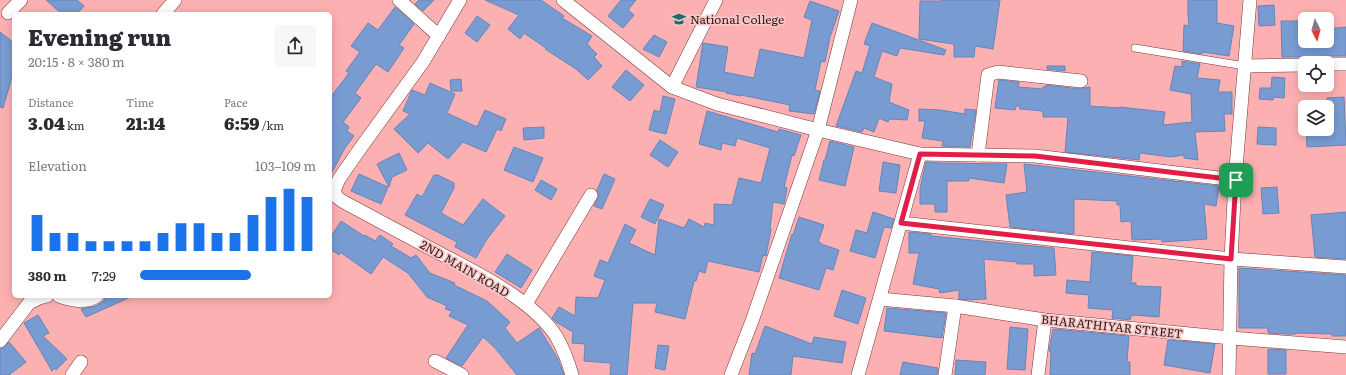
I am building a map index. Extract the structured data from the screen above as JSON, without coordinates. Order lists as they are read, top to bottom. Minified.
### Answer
{"streets":{"street":["2ND MAIN ROAD","BHARATHIYAR STREET"]},"places":{"school or university":["National College"]},"north":"bottom","page":{"heading":["Evening run","20:15 · 8 × 380 m"],"stats":[["Distance","3.04 km"],["Time","21:14"],["Pace","6:59 /km"]],"chart":["Elevation","103–109 m"],"list":[{"name":"380 m","note":"7:29"}]}}
